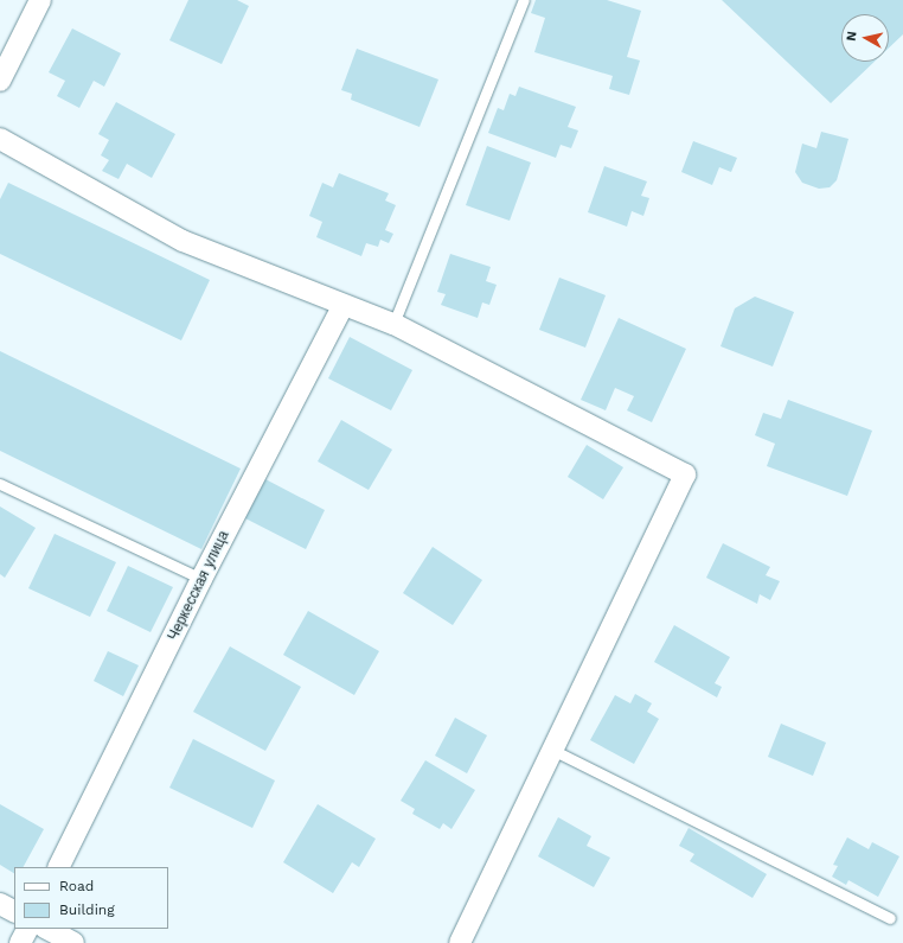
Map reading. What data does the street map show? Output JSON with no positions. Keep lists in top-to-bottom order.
{
  "streets": {
    "street": ["Черкесская улица"]
  },
  "legend": ["Road", "Building"],
  "north": "left"
}
